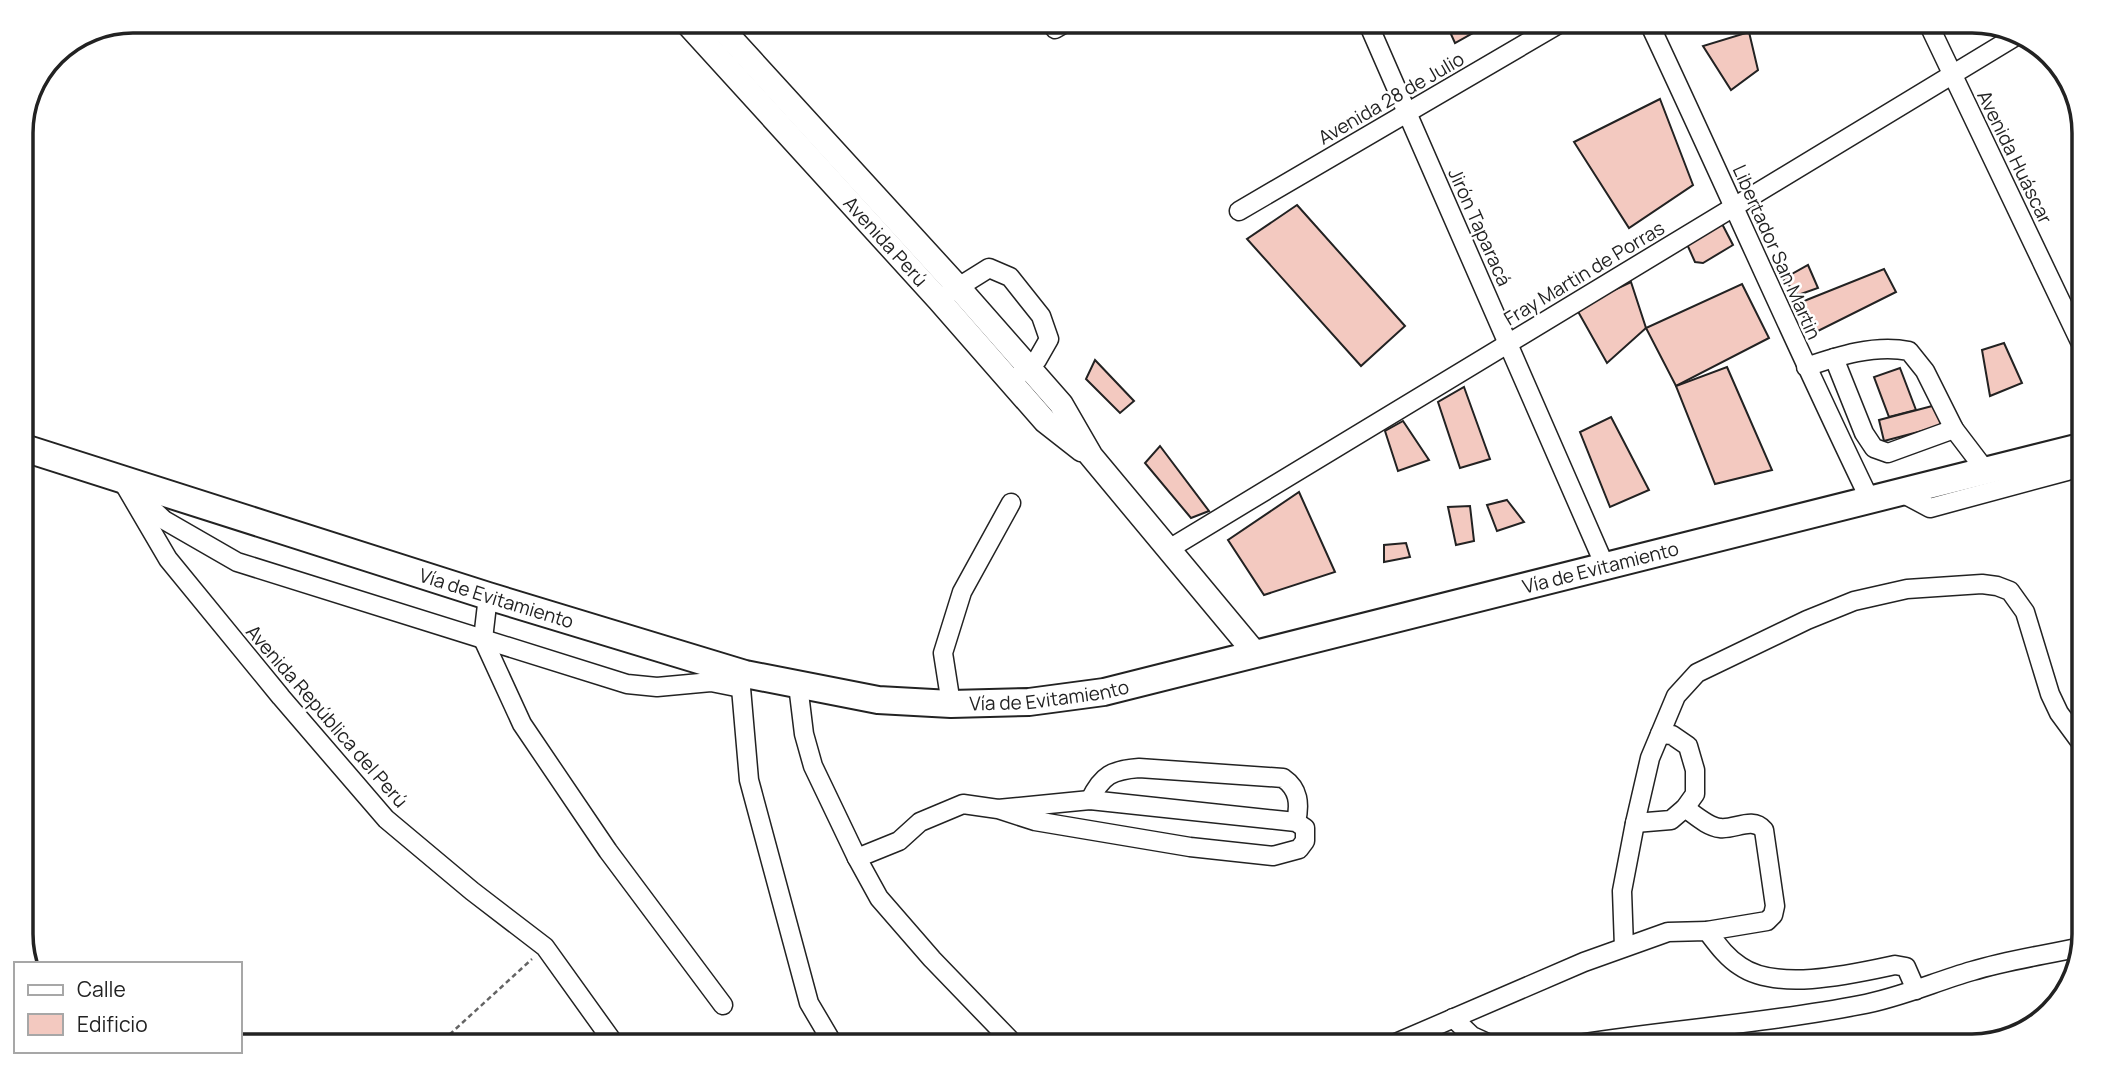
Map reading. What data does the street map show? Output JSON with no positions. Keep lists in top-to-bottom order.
{
  "streets": {
    "highway": ["Vía de Evitamiento"],
    "main road": ["Avenida Perú"],
    "street": [
      "Avenida 28 de Julio",
      "Avenida Huáscar",
      "Jirón Taparacá",
      "Libertador San Martin",
      "Fray Martin de Porras",
      "Avenida República del Perú"
    ]
  },
  "crossings": [
    ["Avenida 28 de Julio", "Jirón Taparacá"],
    ["Avenida Huáscar", "Fray Martin de Porras"],
    ["Jirón Taparacá", "Fray Martin de Porras"],
    ["Jirón Taparacá", "Vía de Evitamiento"],
    ["Avenida Perú", "Fray Martin de Porras"],
    ["Avenida Perú", "Vía de Evitamiento"],
    ["Libertador San Martin", "Fray Martin de Porras"],
    ["Libertador San Martin", "Vía de Evitamiento"],
    ["Vía de Evitamiento", "Avenida República del Perú"]
  ],
  "legend": ["Calle", "Edificio"]
}
